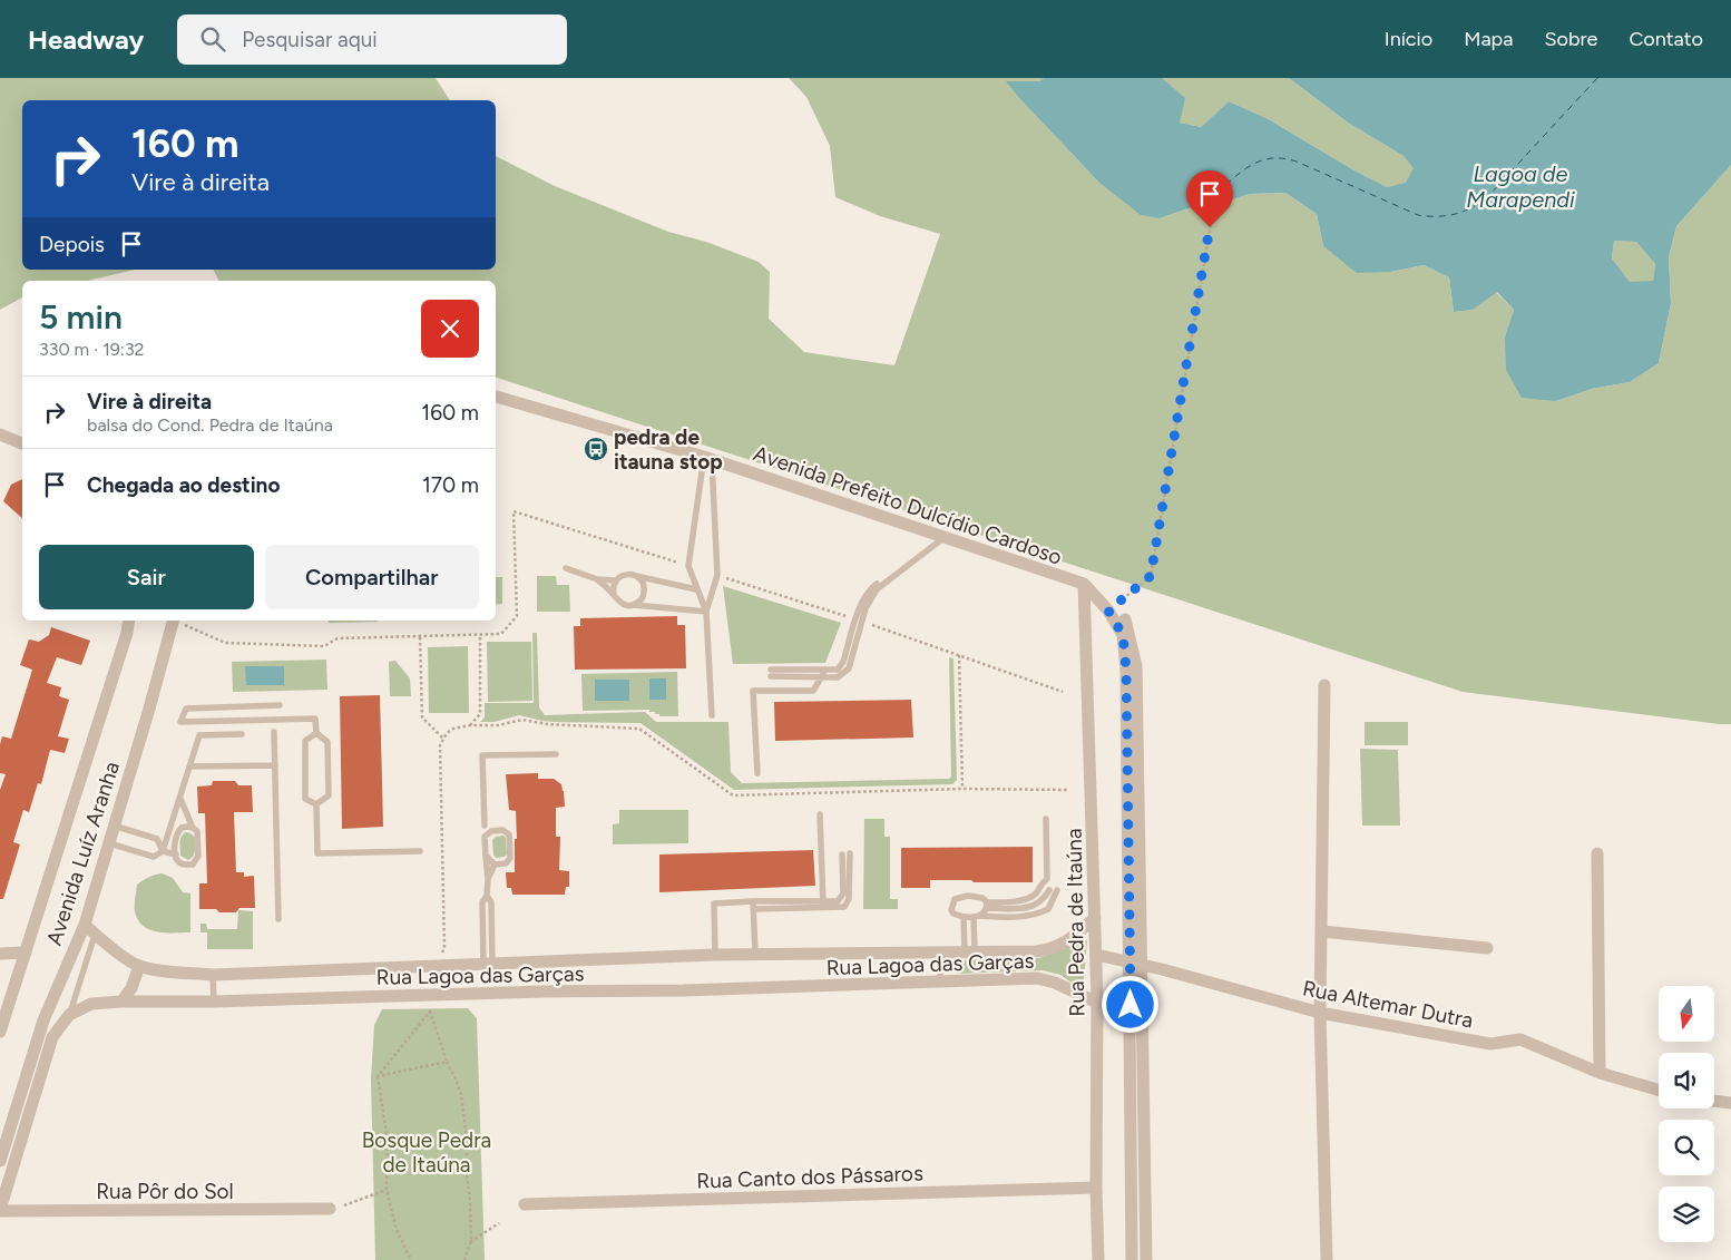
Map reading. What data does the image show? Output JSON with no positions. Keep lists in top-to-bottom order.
{
  "streets": {
    "street": [
      "Avenida Prefeito Dulcídio Cardoso",
      "Avenida Luíz Aranha",
      "Rua Pedra de Itaúna",
      "Rua Lagoa das Garças",
      "Rua Altemar Dutra",
      "Rua Canto dos Pássaros",
      "Rua Pôr do Sol"
    ]
  },
  "crossings": [
    ["Avenida Prefeito Dulcídio Cardoso", "Rua Pedra de Itaúna"],
    ["Avenida Luíz Aranha", "Rua Lagoa das Garças"],
    ["Rua Pedra de Itaúna", "Rua Lagoa das Garças"],
    ["Rua Pedra de Itaúna", "Rua Altemar Dutra"],
    ["Rua Pedra de Itaúna", "Rua Canto dos Pássaros"]
  ],
  "water": ["Lagoa de Marapendi"],
  "parks": ["Bosque Pedra de Itaúna"],
  "places": {
    "bus stop": ["pedra de itauna stop"]
  },
  "north": "bottom",
  "page": {
    "header": "Headway",
    "search": "Pesquisar aqui",
    "nav": [
      "Início",
      "Mapa",
      "Sobre",
      "Contato"
    ],
    "turn": ["160 m", "Vire à direita"],
    "then": "Depois",
    "heading": ["5 min", "330 m · 19:32"],
    "list": [
      {
        "name": "Vire à direita",
        "note": "balsa do Cond. Pedra de Itaúna",
        "value": "160 m"
      },
      {
        "name": "Chegada ao destino",
        "value": "170 m"
      }
    ],
    "buttons": ["Sair", "Compartilhar"]
  }
}
